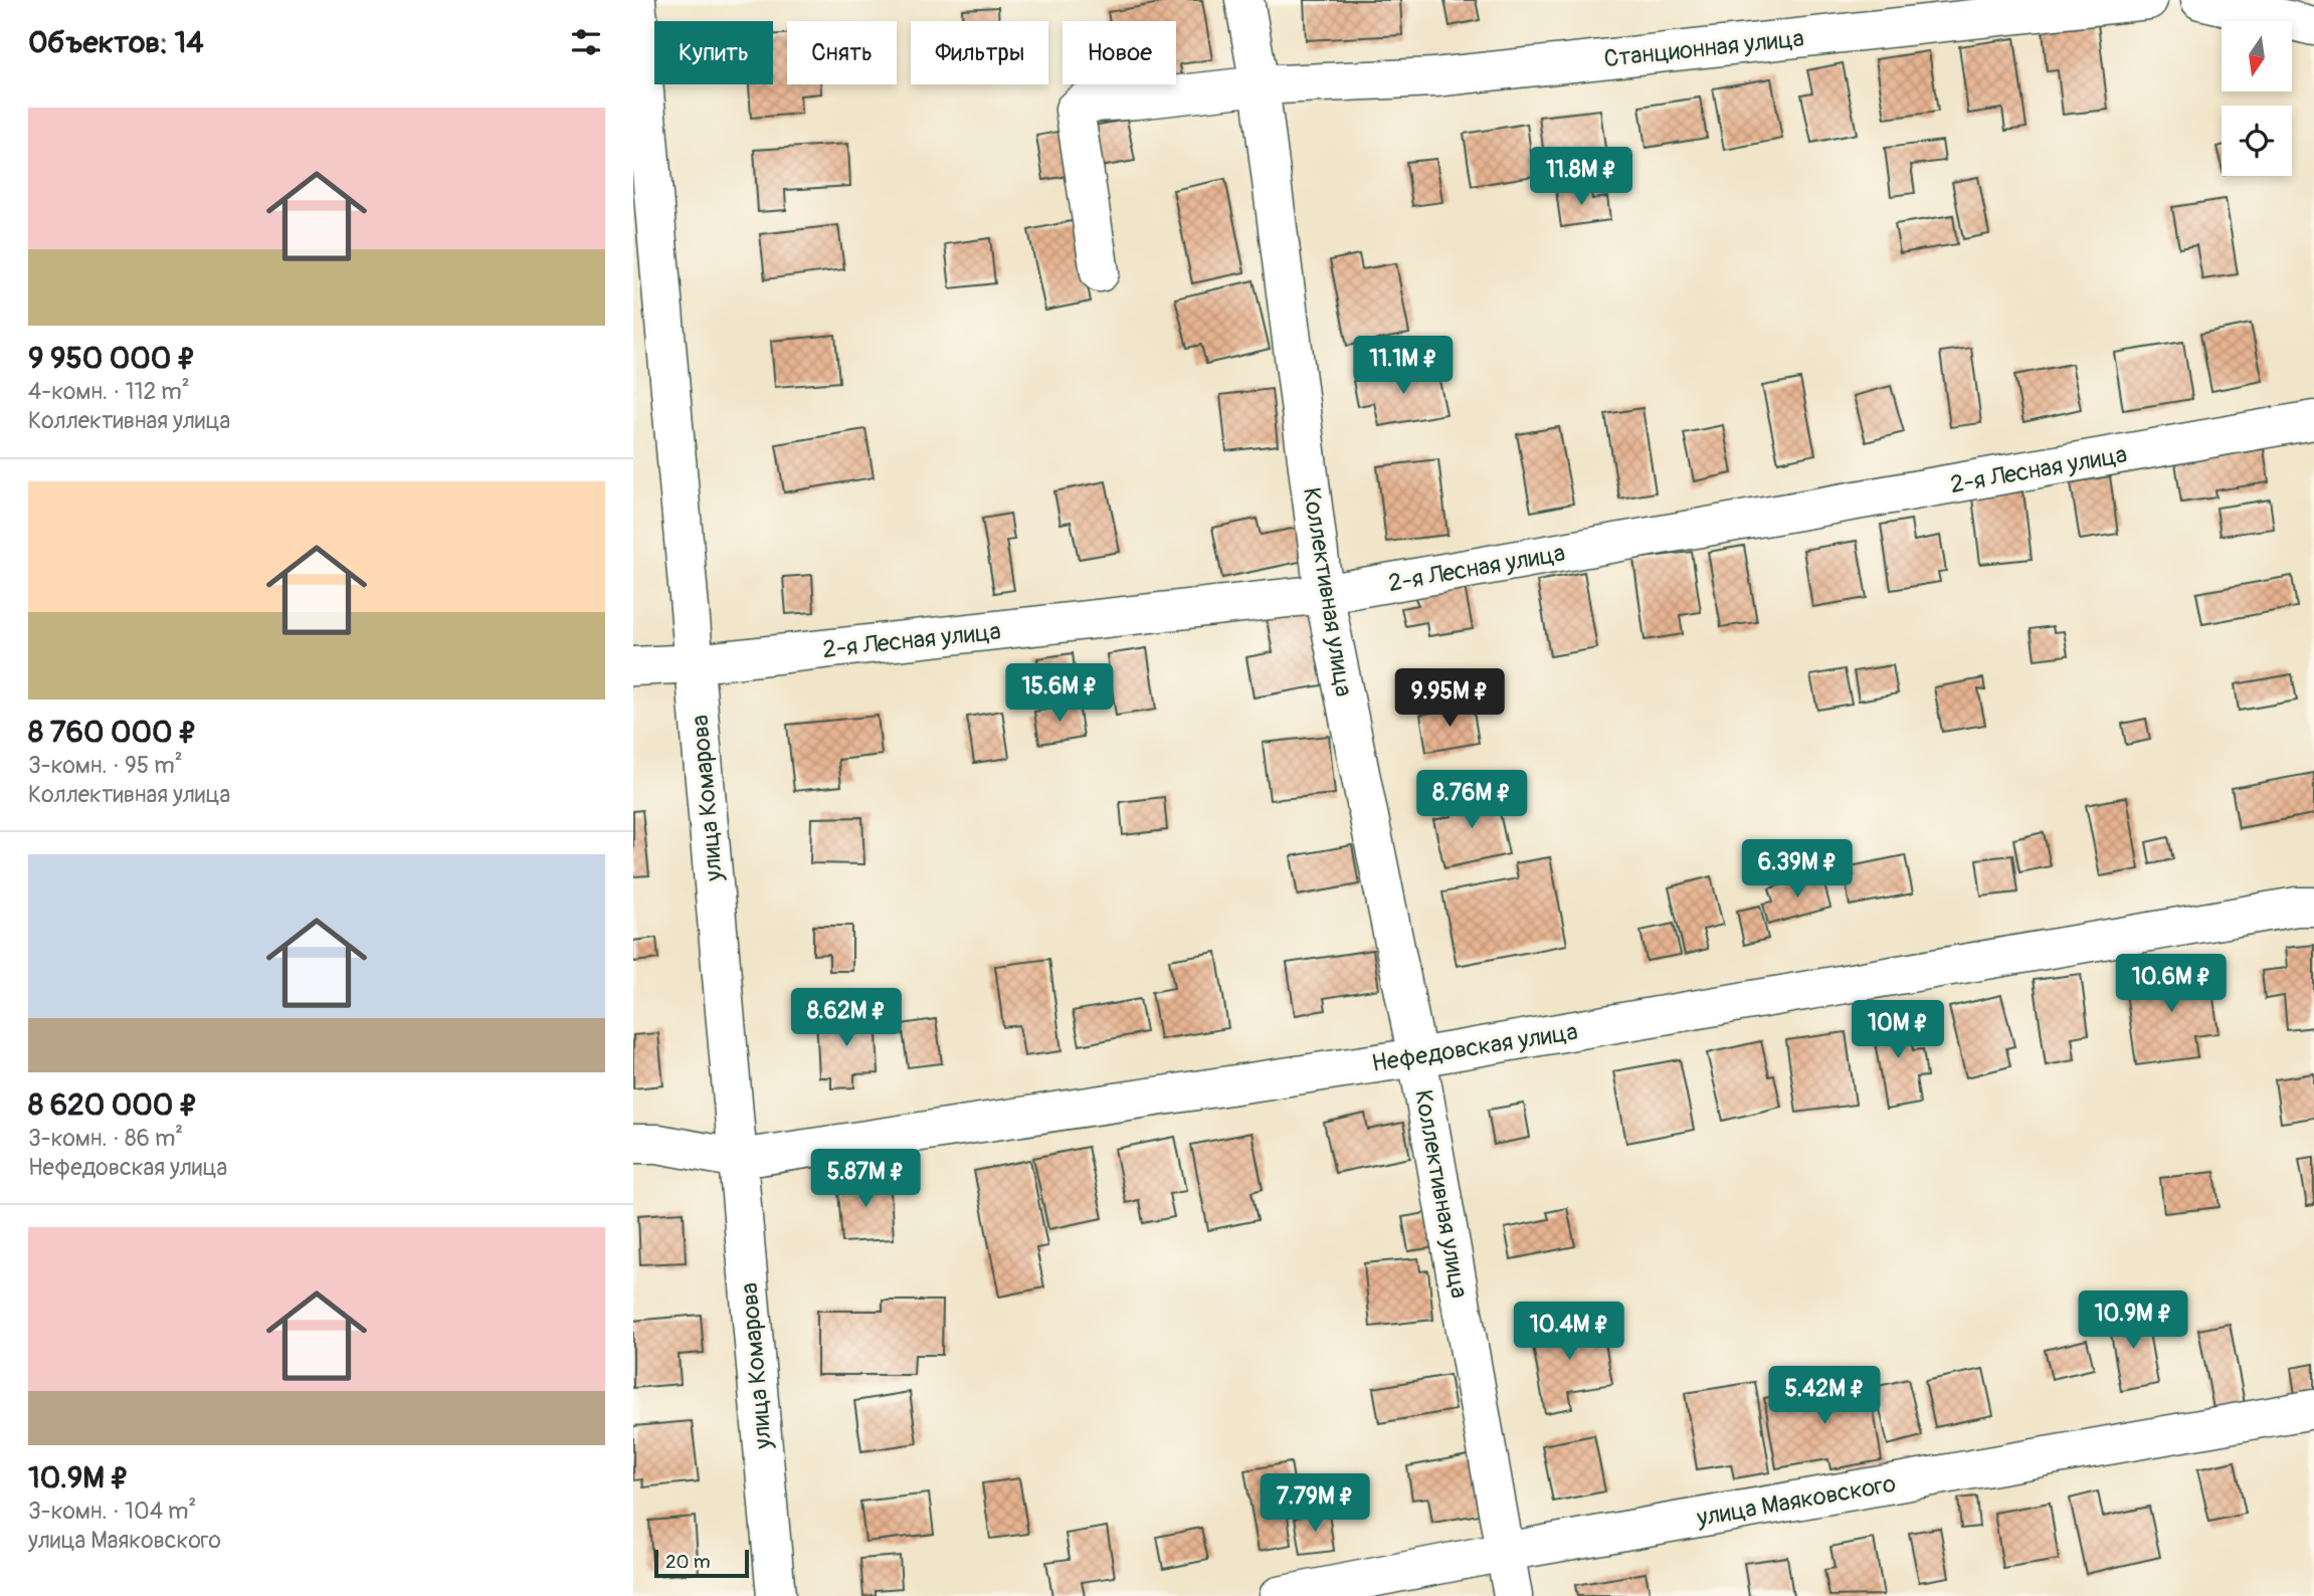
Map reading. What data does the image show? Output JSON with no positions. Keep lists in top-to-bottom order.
{
  "streets": {
    "street": [
      "Станционная улица",
      "2-я Лесная улица",
      "Коллективная улица",
      "улица Комарова",
      "Нефедовская улица",
      "улица Маяковского"
    ]
  },
  "crossings": [
    ["Станционная улица", "Коллективная улица"],
    ["2-я Лесная улица", "Коллективная улица"],
    ["2-я Лесная улица", "улица Комарова"],
    ["Коллективная улица", "Нефедовская улица"],
    ["Коллективная улица", "улица Маяковского"],
    ["улица Комарова", "Нефедовская улица"]
  ],
  "scale_bar": "20 m",
  "north": "bottom",
  "page": {
    "heading": "Объектов: 14",
    "chip": [
      "Купить",
      "Снять",
      "Фильтры",
      "Новое"
    ],
    "list": [
      {
        "name": "9 950 000 ₽",
        "note": "4-комн. · 112 m² · Коллективная улица"
      },
      {
        "name": "8 760 000 ₽",
        "note": "3-комн. · 95 m² · Коллективная улица"
      },
      {
        "name": "8 620 000 ₽",
        "note": "3-комн. · 86 m² · Нефедовская улица"
      },
      {
        "name": "10.9M ₽",
        "note": "3-комн. · 104 m² · улица Маяковского"
      }
    ],
    "price": [
      "11.8M ₽",
      "11.1M ₽",
      "15.6M ₽",
      "9.95M ₽",
      "8.76M ₽",
      "6.39M ₽",
      "10.6M ₽",
      "8.62M ₽",
      "10M ₽",
      "5.87M ₽",
      "10.9M ₽",
      "10.4M ₽",
      "5.42M ₽",
      "7.79M ₽"
    ],
    "scale": "20 m"
  }
}
